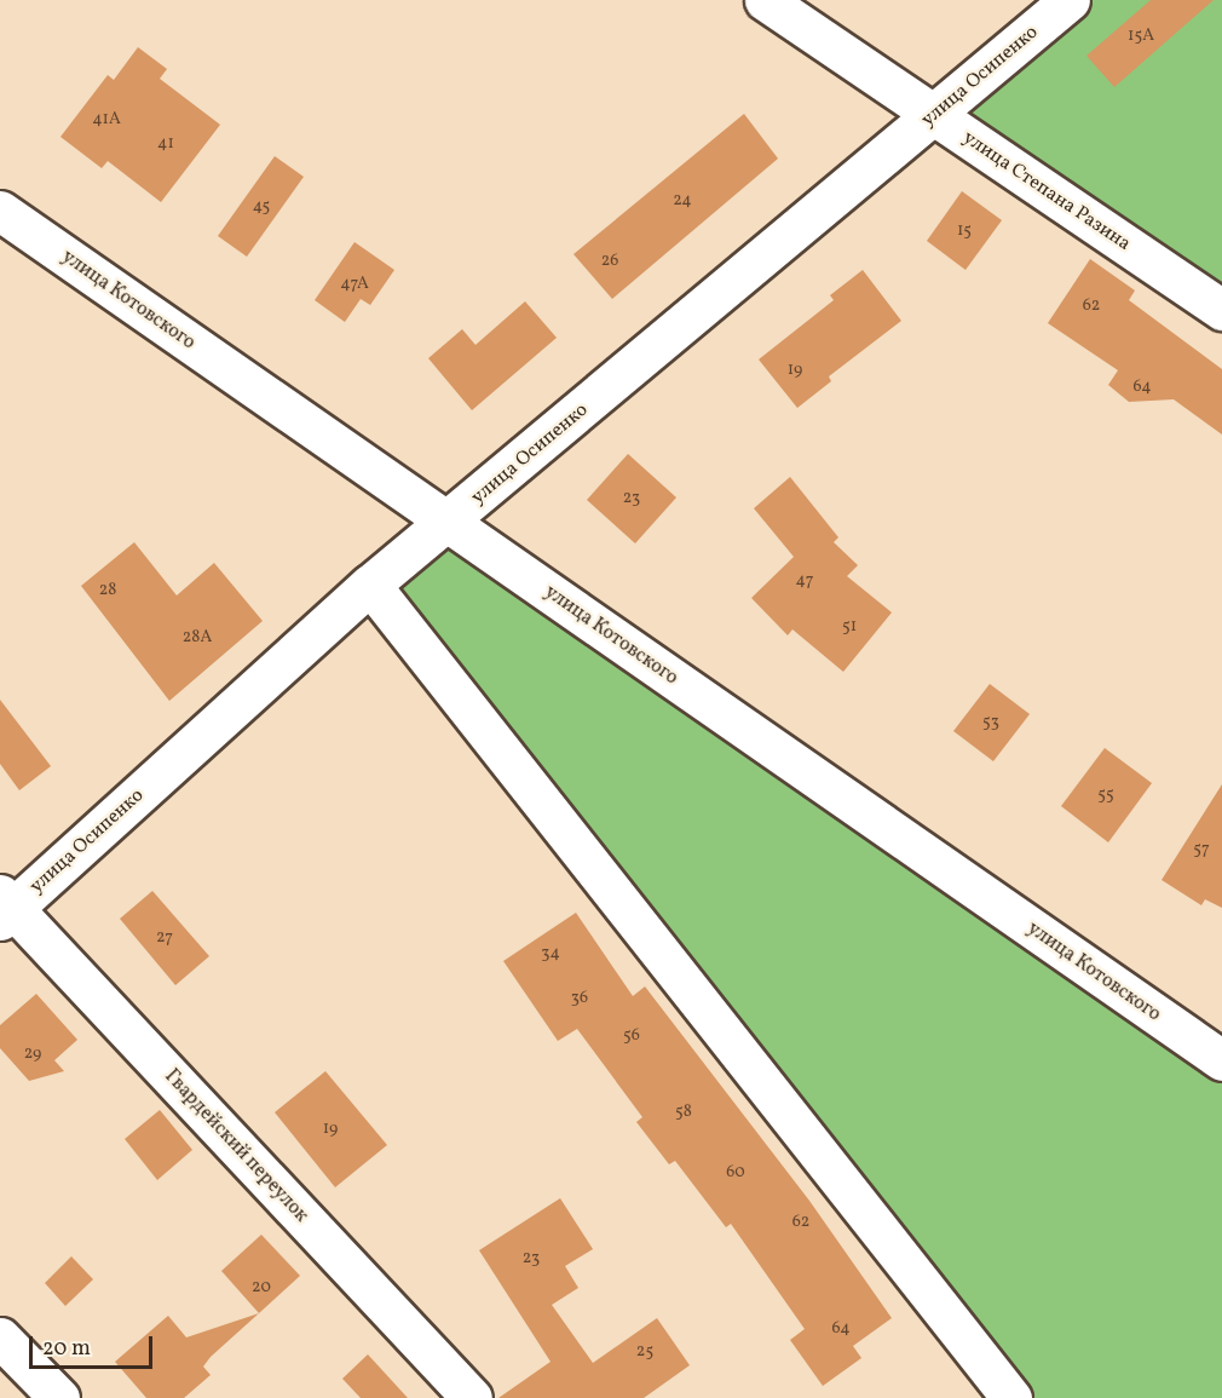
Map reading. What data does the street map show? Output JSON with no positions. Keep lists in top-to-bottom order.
{
  "streets": {
    "street": [
      "улица Осипенко",
      "улица Степана Разина",
      "улица Котовского",
      "Гвардейский переулок"
    ]
  },
  "crossings": [
    ["улица Осипенко", "улица Степана Разина"],
    ["улица Осипенко", "улица Котовского"],
    ["улица Осипенко", "Гвардейский переулок"]
  ],
  "house_numbers": [
    "15А",
    "41А",
    "41",
    "24",
    "45",
    "15",
    "26",
    "47А",
    "62",
    "19",
    "64",
    "23",
    "47",
    "28",
    "51",
    "28А",
    "53",
    "55",
    "57",
    "27",
    "34",
    "36",
    "56",
    "29",
    "58",
    "19",
    "60",
    "62",
    "23",
    "20",
    "64",
    "25"
  ],
  "scale_bar": "20 m"
}
